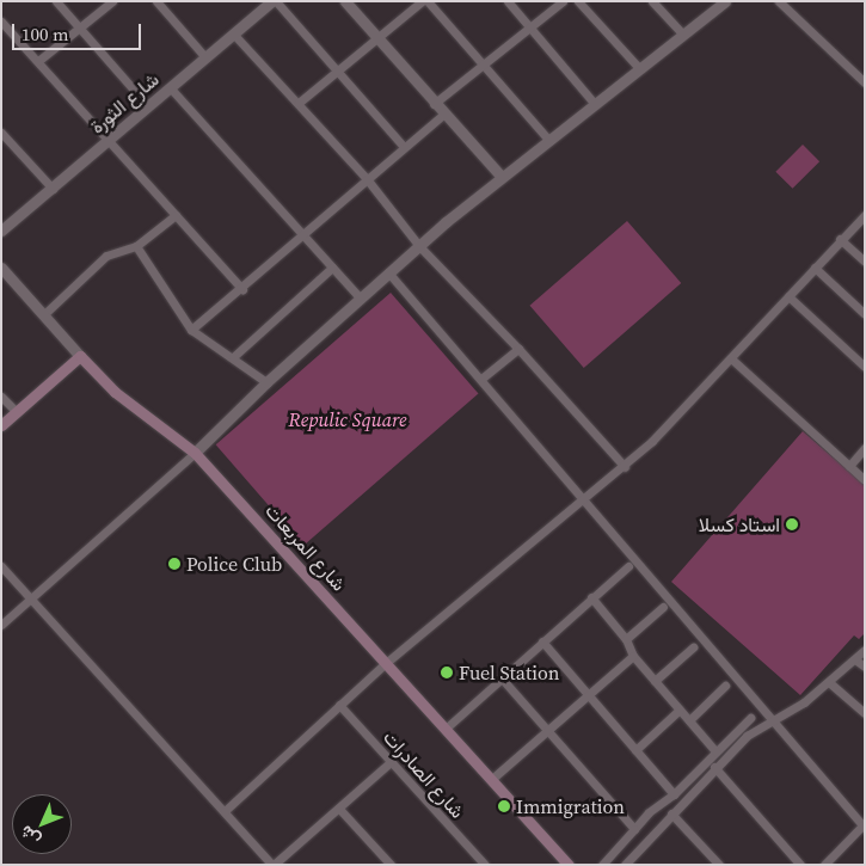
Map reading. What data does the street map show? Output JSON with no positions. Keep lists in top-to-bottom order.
{
  "streets": {
    "main road": ["شارع المربعات"],
    "street": ["شارع الثورة", "شارع الصادرات"]
  },
  "parks": ["Repulic Square"],
  "places": [
    "استاد كسلا",
    "Police Club",
    "Fuel Station",
    "Immigration"
  ],
  "scale_bar": "100 m",
  "north": "bottom left"
}
